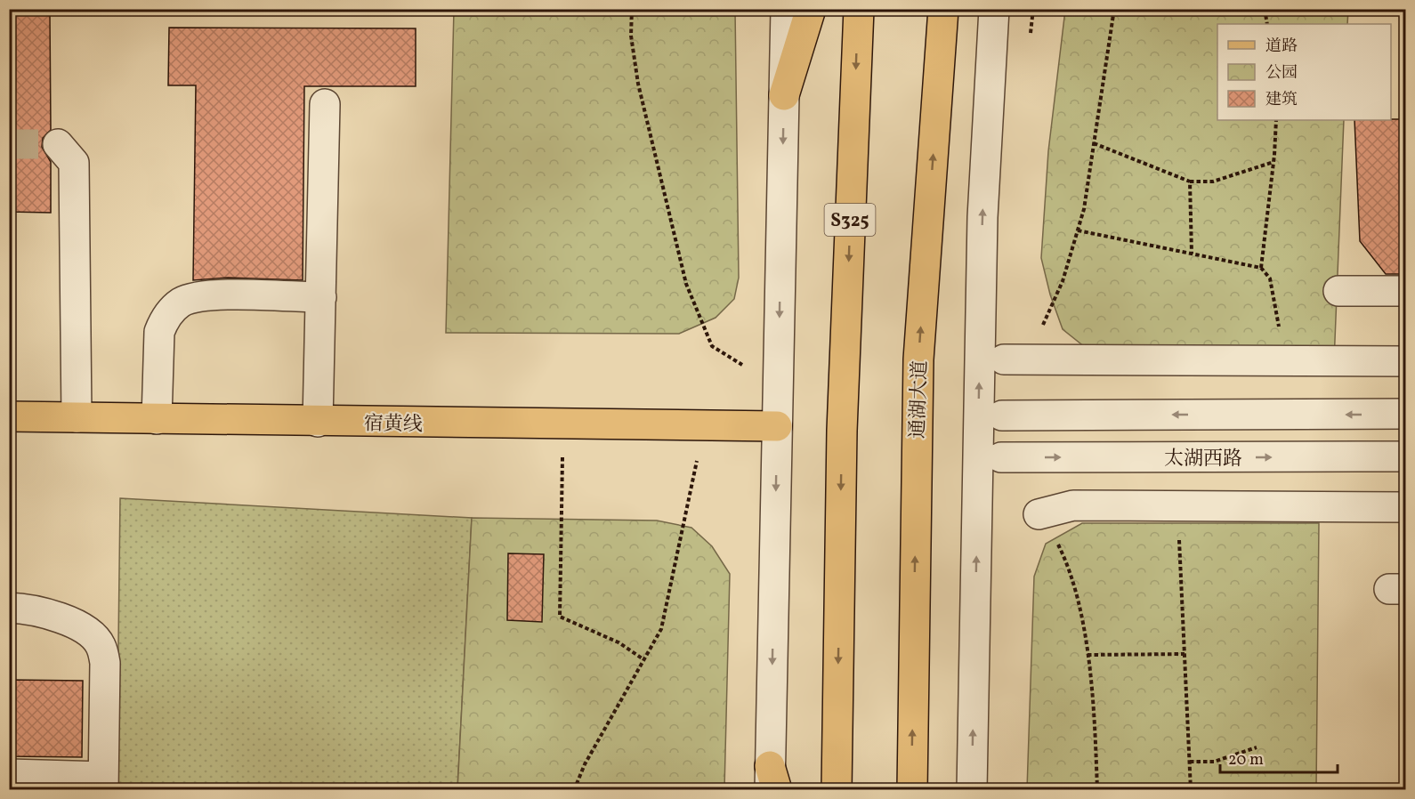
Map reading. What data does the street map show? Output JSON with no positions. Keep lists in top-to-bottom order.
{
  "streets": {
    "main road": ["S325", "通湖大道", "宿黄线"],
    "street": ["太湖西路"]
  },
  "legend": ["道路", "公园", "建筑"],
  "scale_bar": "20 m"
}
